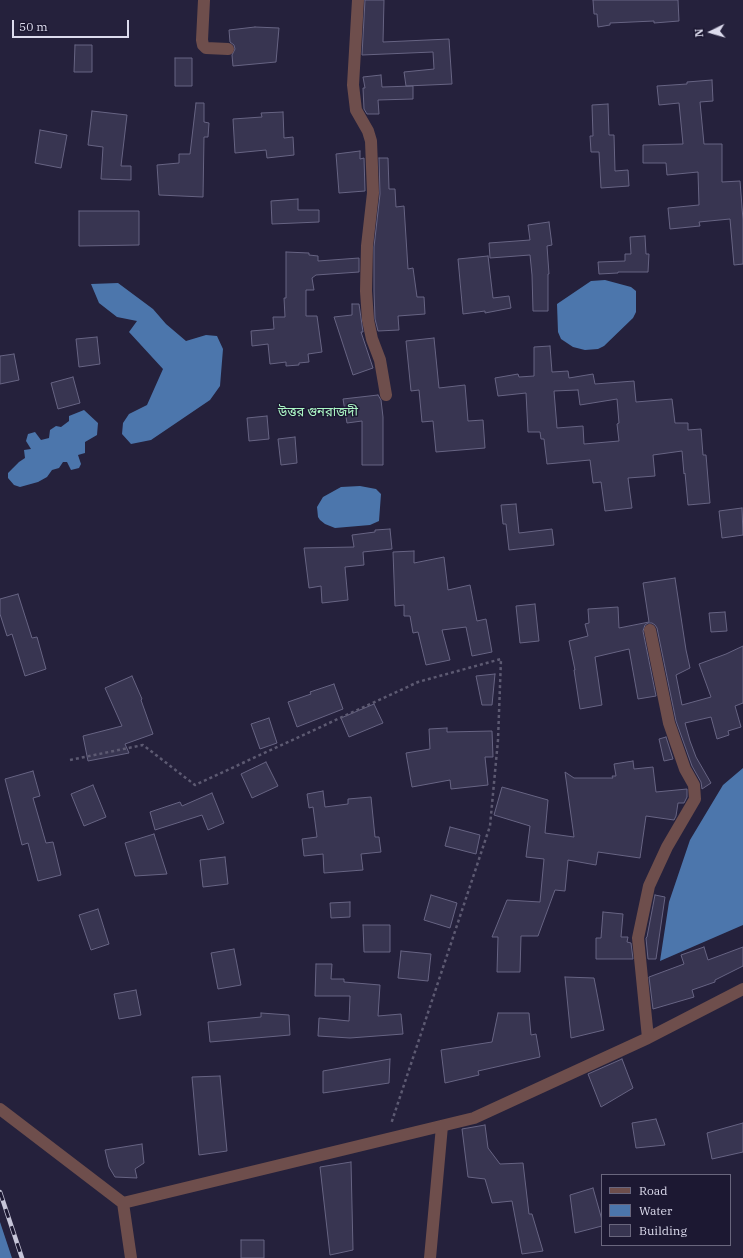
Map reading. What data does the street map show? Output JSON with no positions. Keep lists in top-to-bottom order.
{
  "districts": ["উত্তর গুনরাজদী"],
  "legend": ["Road", "Water", "Building"],
  "scale_bar": "50 m",
  "north": "left"
}
